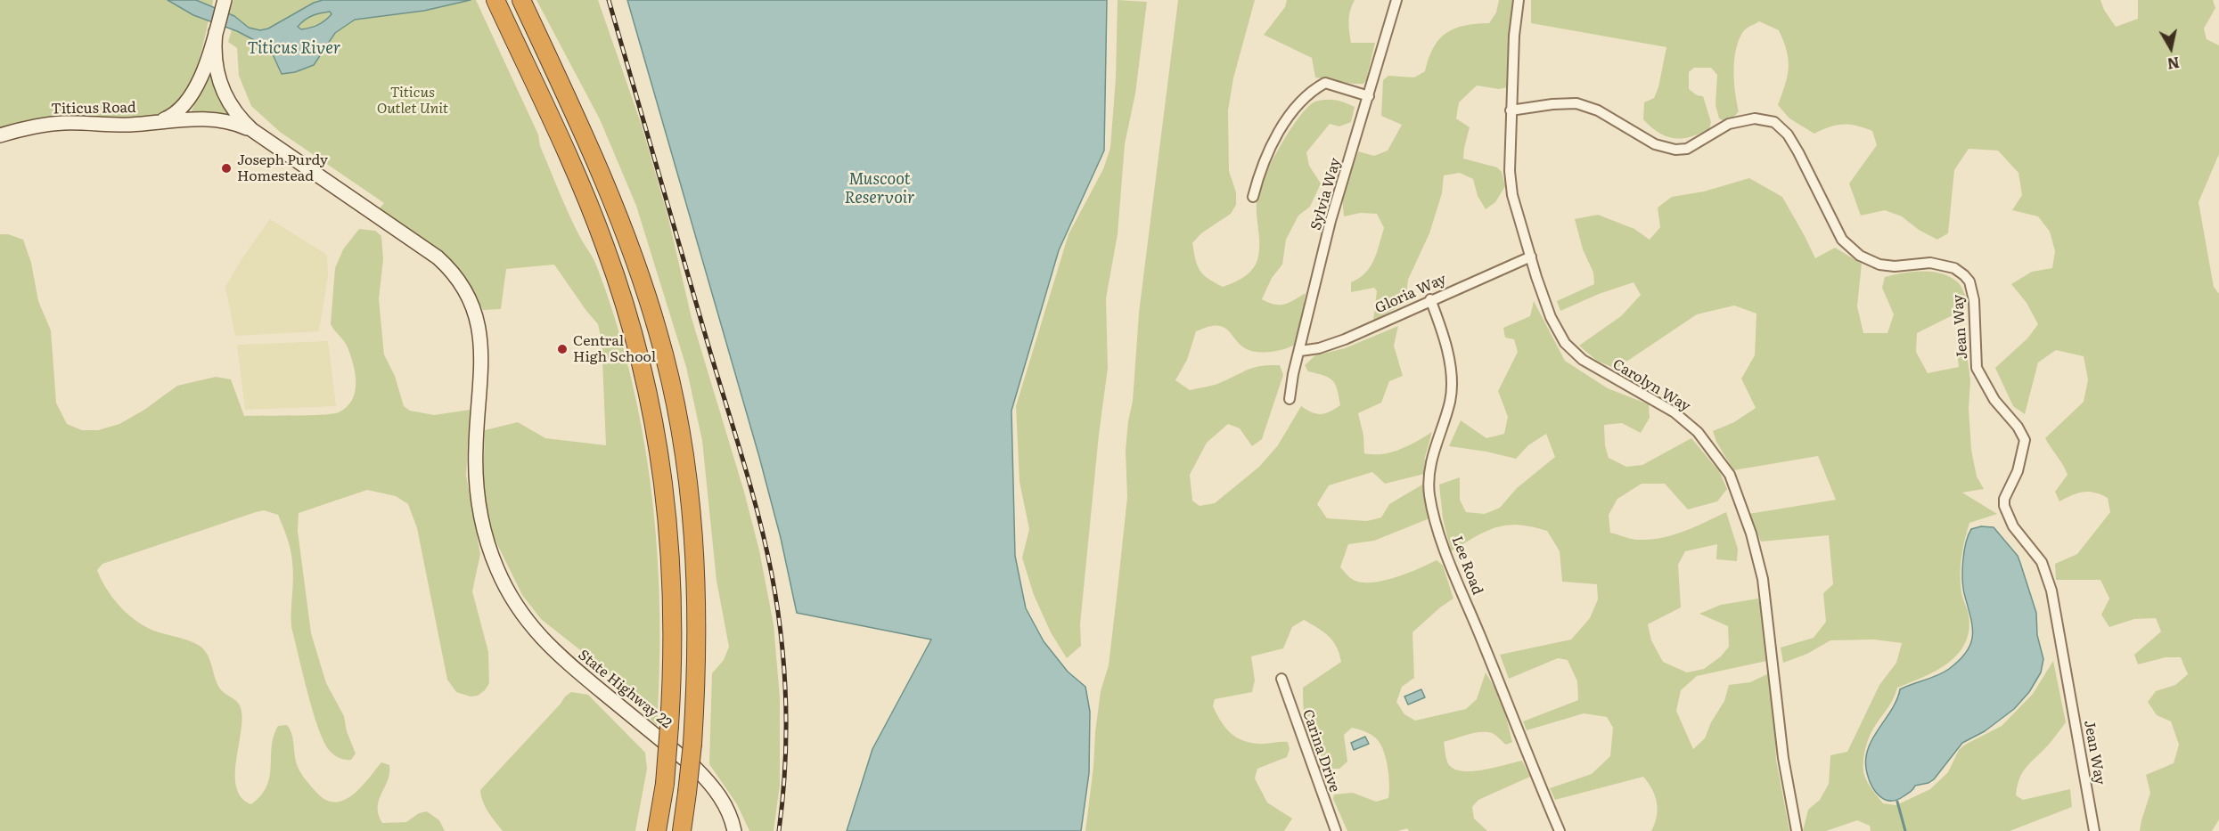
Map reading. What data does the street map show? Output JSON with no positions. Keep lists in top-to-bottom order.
{
  "streets": {
    "main road": ["Titicus Road", "State Highway 22"],
    "street": [
      "Sylvia Way",
      "Gloria Way",
      "Jean Way",
      "Carolyn Way",
      "Lee Road",
      "Carina Drive"
    ]
  },
  "crossings": [
    ["Titicus Road", "State Highway 22"],
    ["Sylvia Way", "Gloria Way"],
    ["Gloria Way", "Carolyn Way"],
    ["Gloria Way", "Lee Road"],
    ["Jean Way", "Carolyn Way"]
  ],
  "water": ["Titicus River", "Muscoot Reservoir"],
  "parks": ["Titicus Outlet Unit"],
  "places": ["Joseph Purdy Homestead", "Central High School"],
  "north": "bottom"
}
